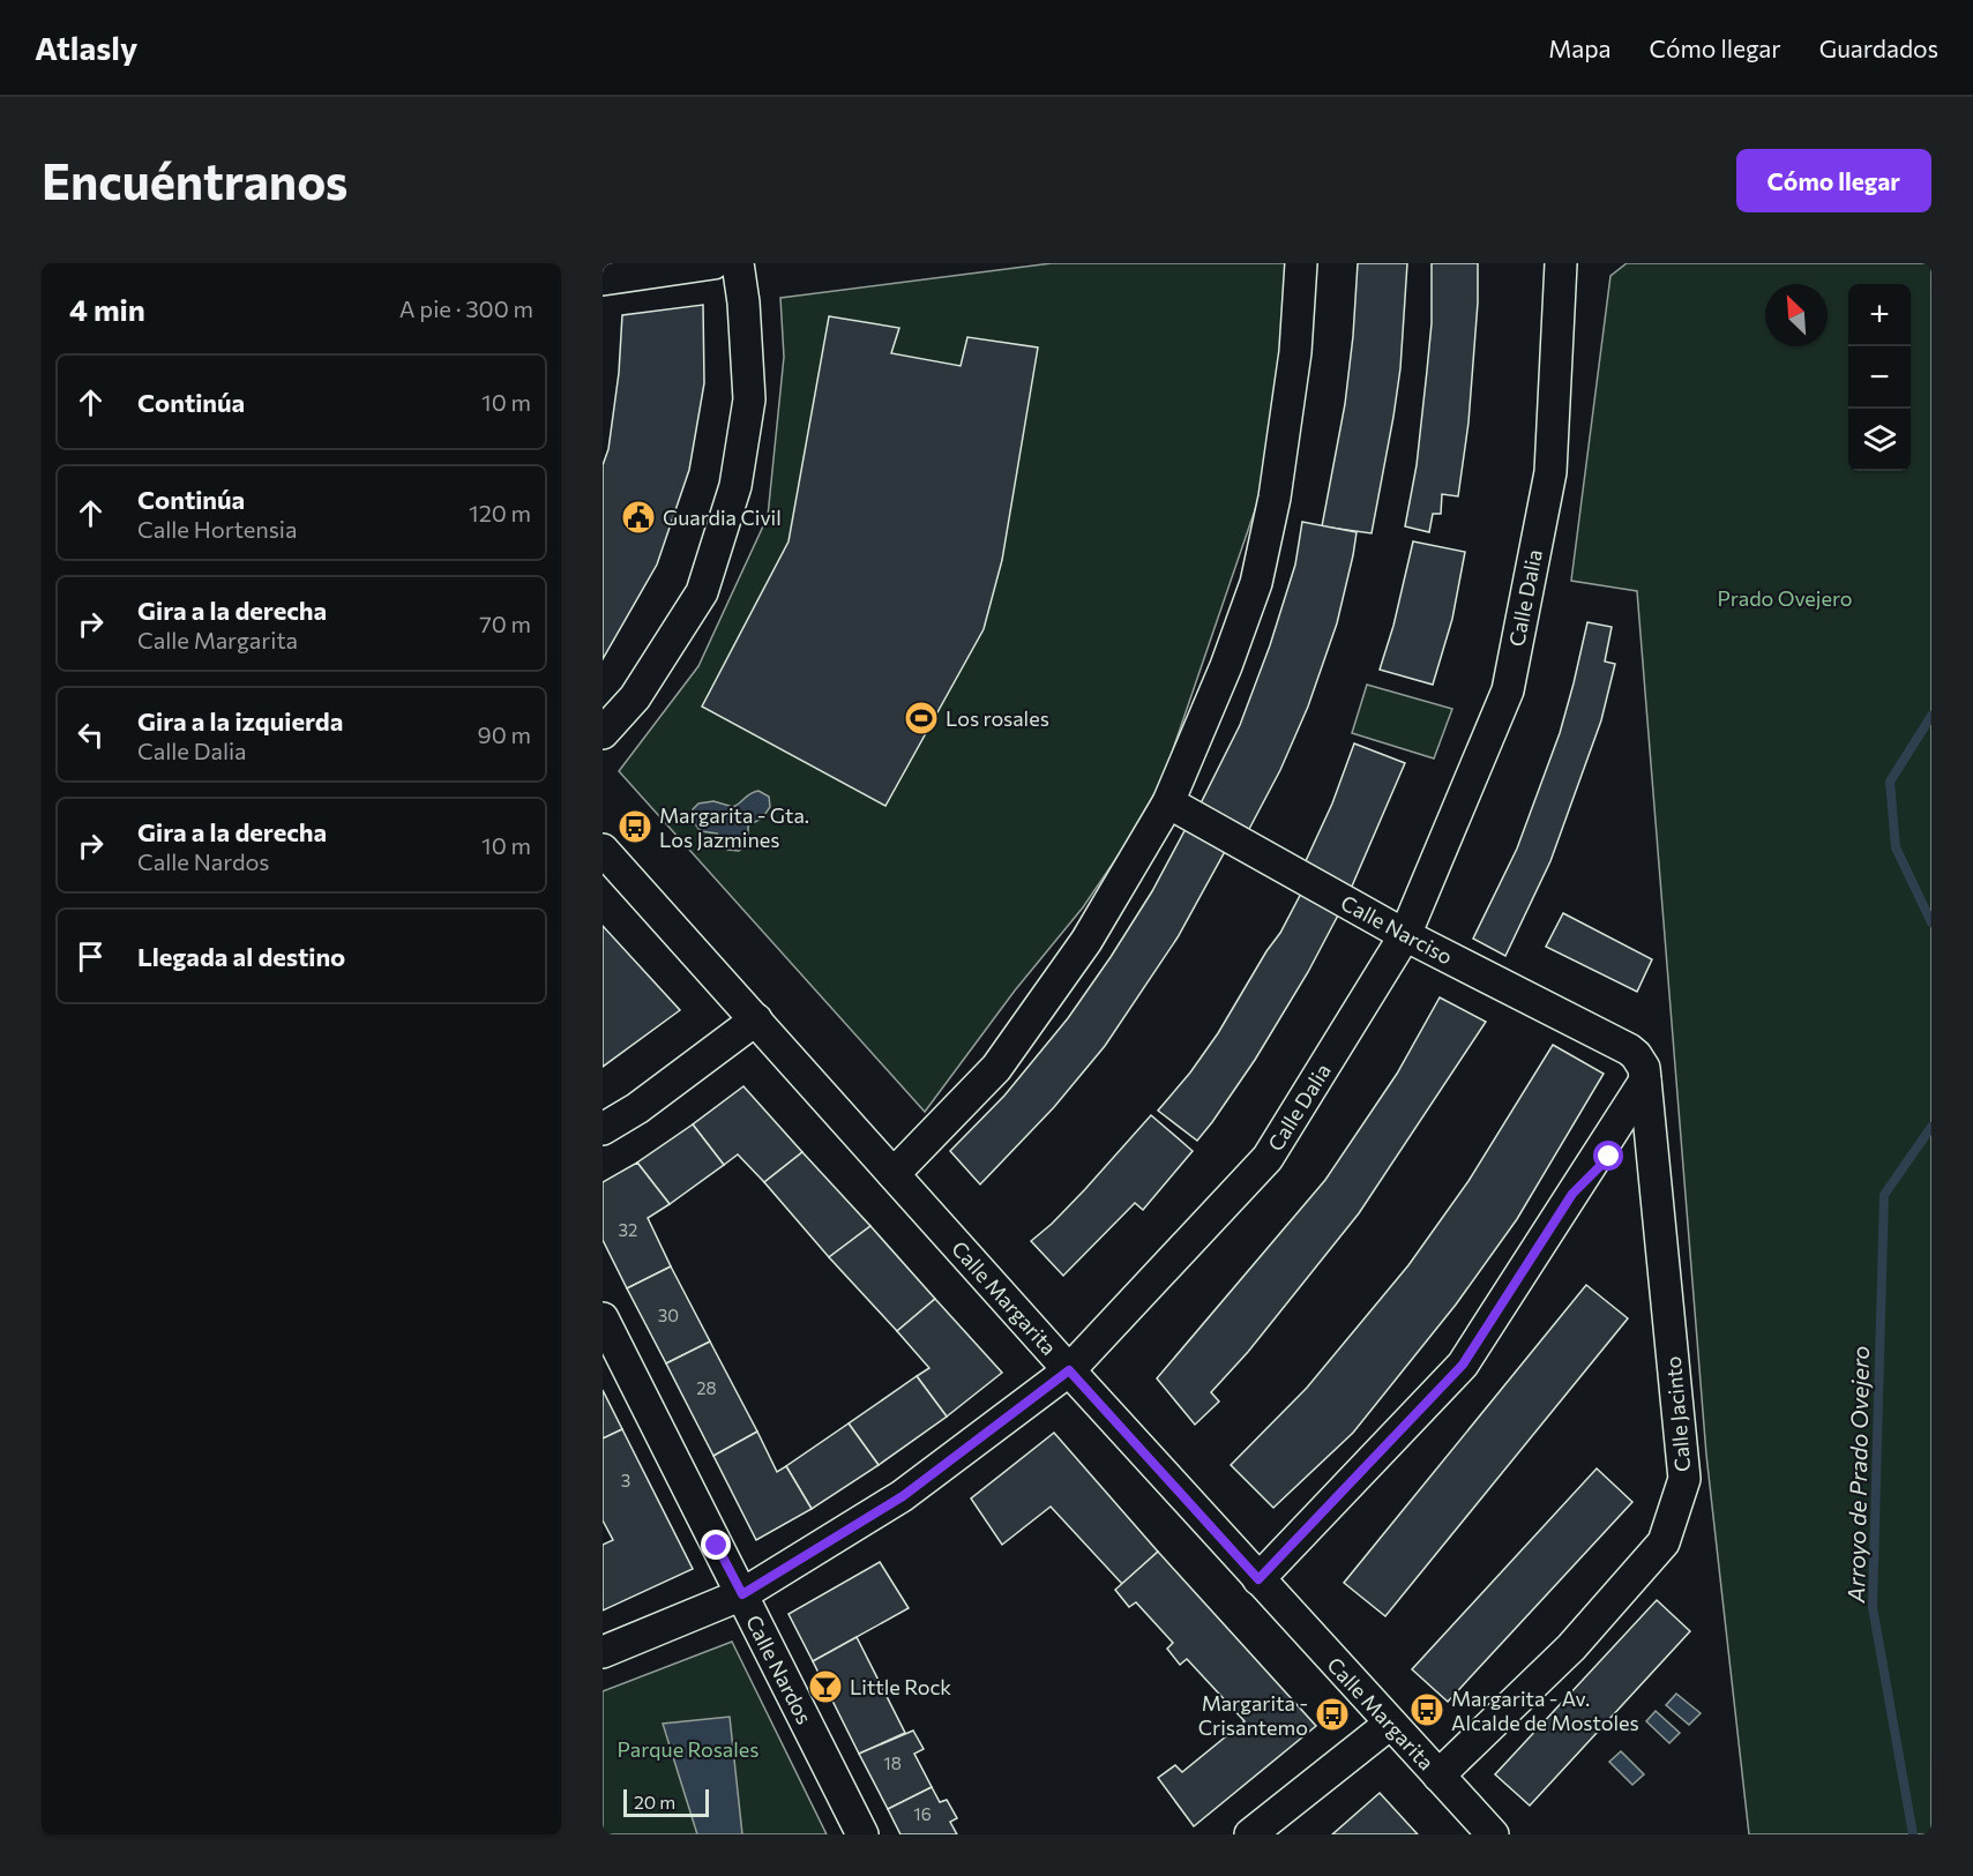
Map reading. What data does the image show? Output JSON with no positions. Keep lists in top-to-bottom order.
{
  "streets": {
    "street": [
      "Calle Dalia",
      "Calle Narciso",
      "Calle Margarita",
      "Calle Jacinto",
      "Calle Nardos"
    ]
  },
  "crossings": [
    ["Calle Dalia", "Calle Narciso"],
    ["Calle Dalia", "Calle Margarita"],
    ["Calle Dalia", "Calle Nardos"],
    ["Calle Narciso", "Calle Jacinto"],
    ["Calle Margarita", "Calle Jacinto"]
  ],
  "water": ["Arroyo de Prado Ovejero"],
  "parks": ["Prado Ovejero", "Parque Rosales"],
  "places": {
    "public building": ["Guardia Civil"],
    "sports": ["Los rosales"],
    "bus stop": ["Margarita - Gta. Los Jazmines", "Margarita - Av. Alcalde de Mostoles", "Margarita - Crisantemo"],
    "bar": ["Little Rock"]
  },
  "house_numbers": [
    "32",
    "30",
    "28",
    "3",
    "18",
    "16"
  ],
  "scale_bar": "20 m",
  "north": "top left",
  "page": {
    "header": "Atlasly",
    "nav": ["Mapa", "Cómo llegar", "Guardados"],
    "buttons": "Cómo llegar",
    "title": "Encuéntranos",
    "heading": ["4 min", "A pie · 300 m"],
    "map_buttons": ["+", "−"],
    "list": [
      ["Continúa", "10 m"],
      ["Continúa", "Calle Hortensia", "120 m"],
      ["Gira a la derecha", "Calle Margarita", "70 m"],
      ["Gira a la izquierda", "Calle Dalia", "90 m"],
      ["Gira a la derecha", "Calle Nardos", "10 m"],
      "Llegada al destino"
    ],
    "scale": "20 m"
  }
}
